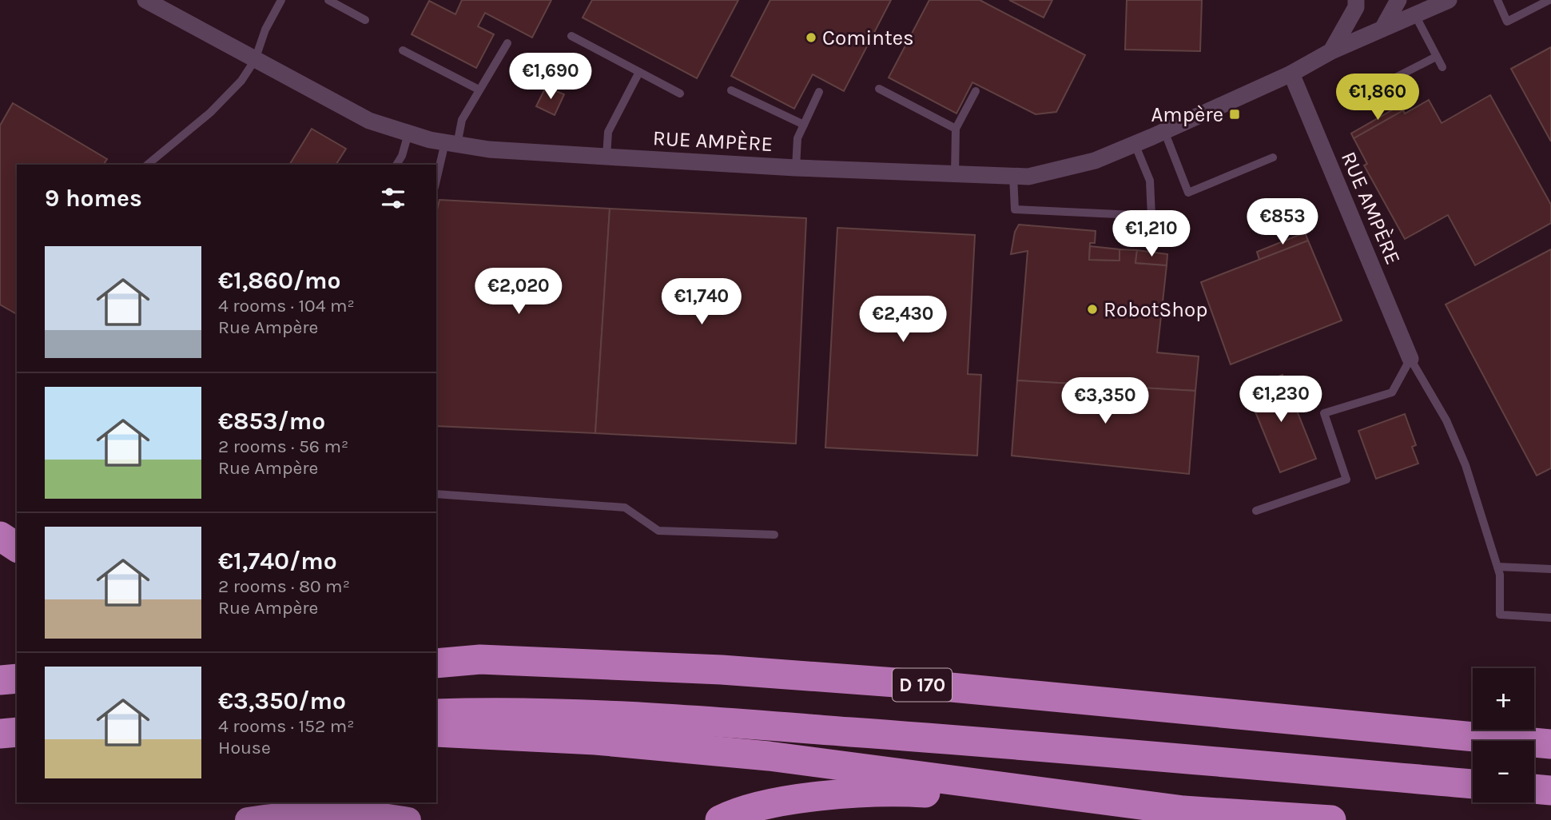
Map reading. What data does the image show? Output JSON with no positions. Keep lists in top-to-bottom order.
{
  "streets": {
    "highway": ["D 170"],
    "street": ["RUE AMPÈRE"]
  },
  "places": {
    "other": ["Comintes", "RobotShop"],
    "transit": ["Ampère"]
  },
  "page": {
    "price": [
      "€1,690",
      "€1,860",
      "€853",
      "€1,210",
      "€2,020",
      "€1,740",
      "€2,430",
      "€1,230",
      "€3,350"
    ],
    "heading": "9 homes",
    "list": [
      {
        "name": "€1,860/mo",
        "note": "4 rooms · 104 m² · Rue Ampère"
      },
      {
        "name": "€853/mo",
        "note": "2 rooms · 56 m² · Rue Ampère"
      },
      {
        "name": "€1,740/mo",
        "note": "2 rooms · 80 m² · Rue Ampère"
      },
      {
        "name": "€3,350/mo",
        "note": "4 rooms · 152 m² · House"
      }
    ],
    "map_buttons": ["+", "−"]
  }
}
